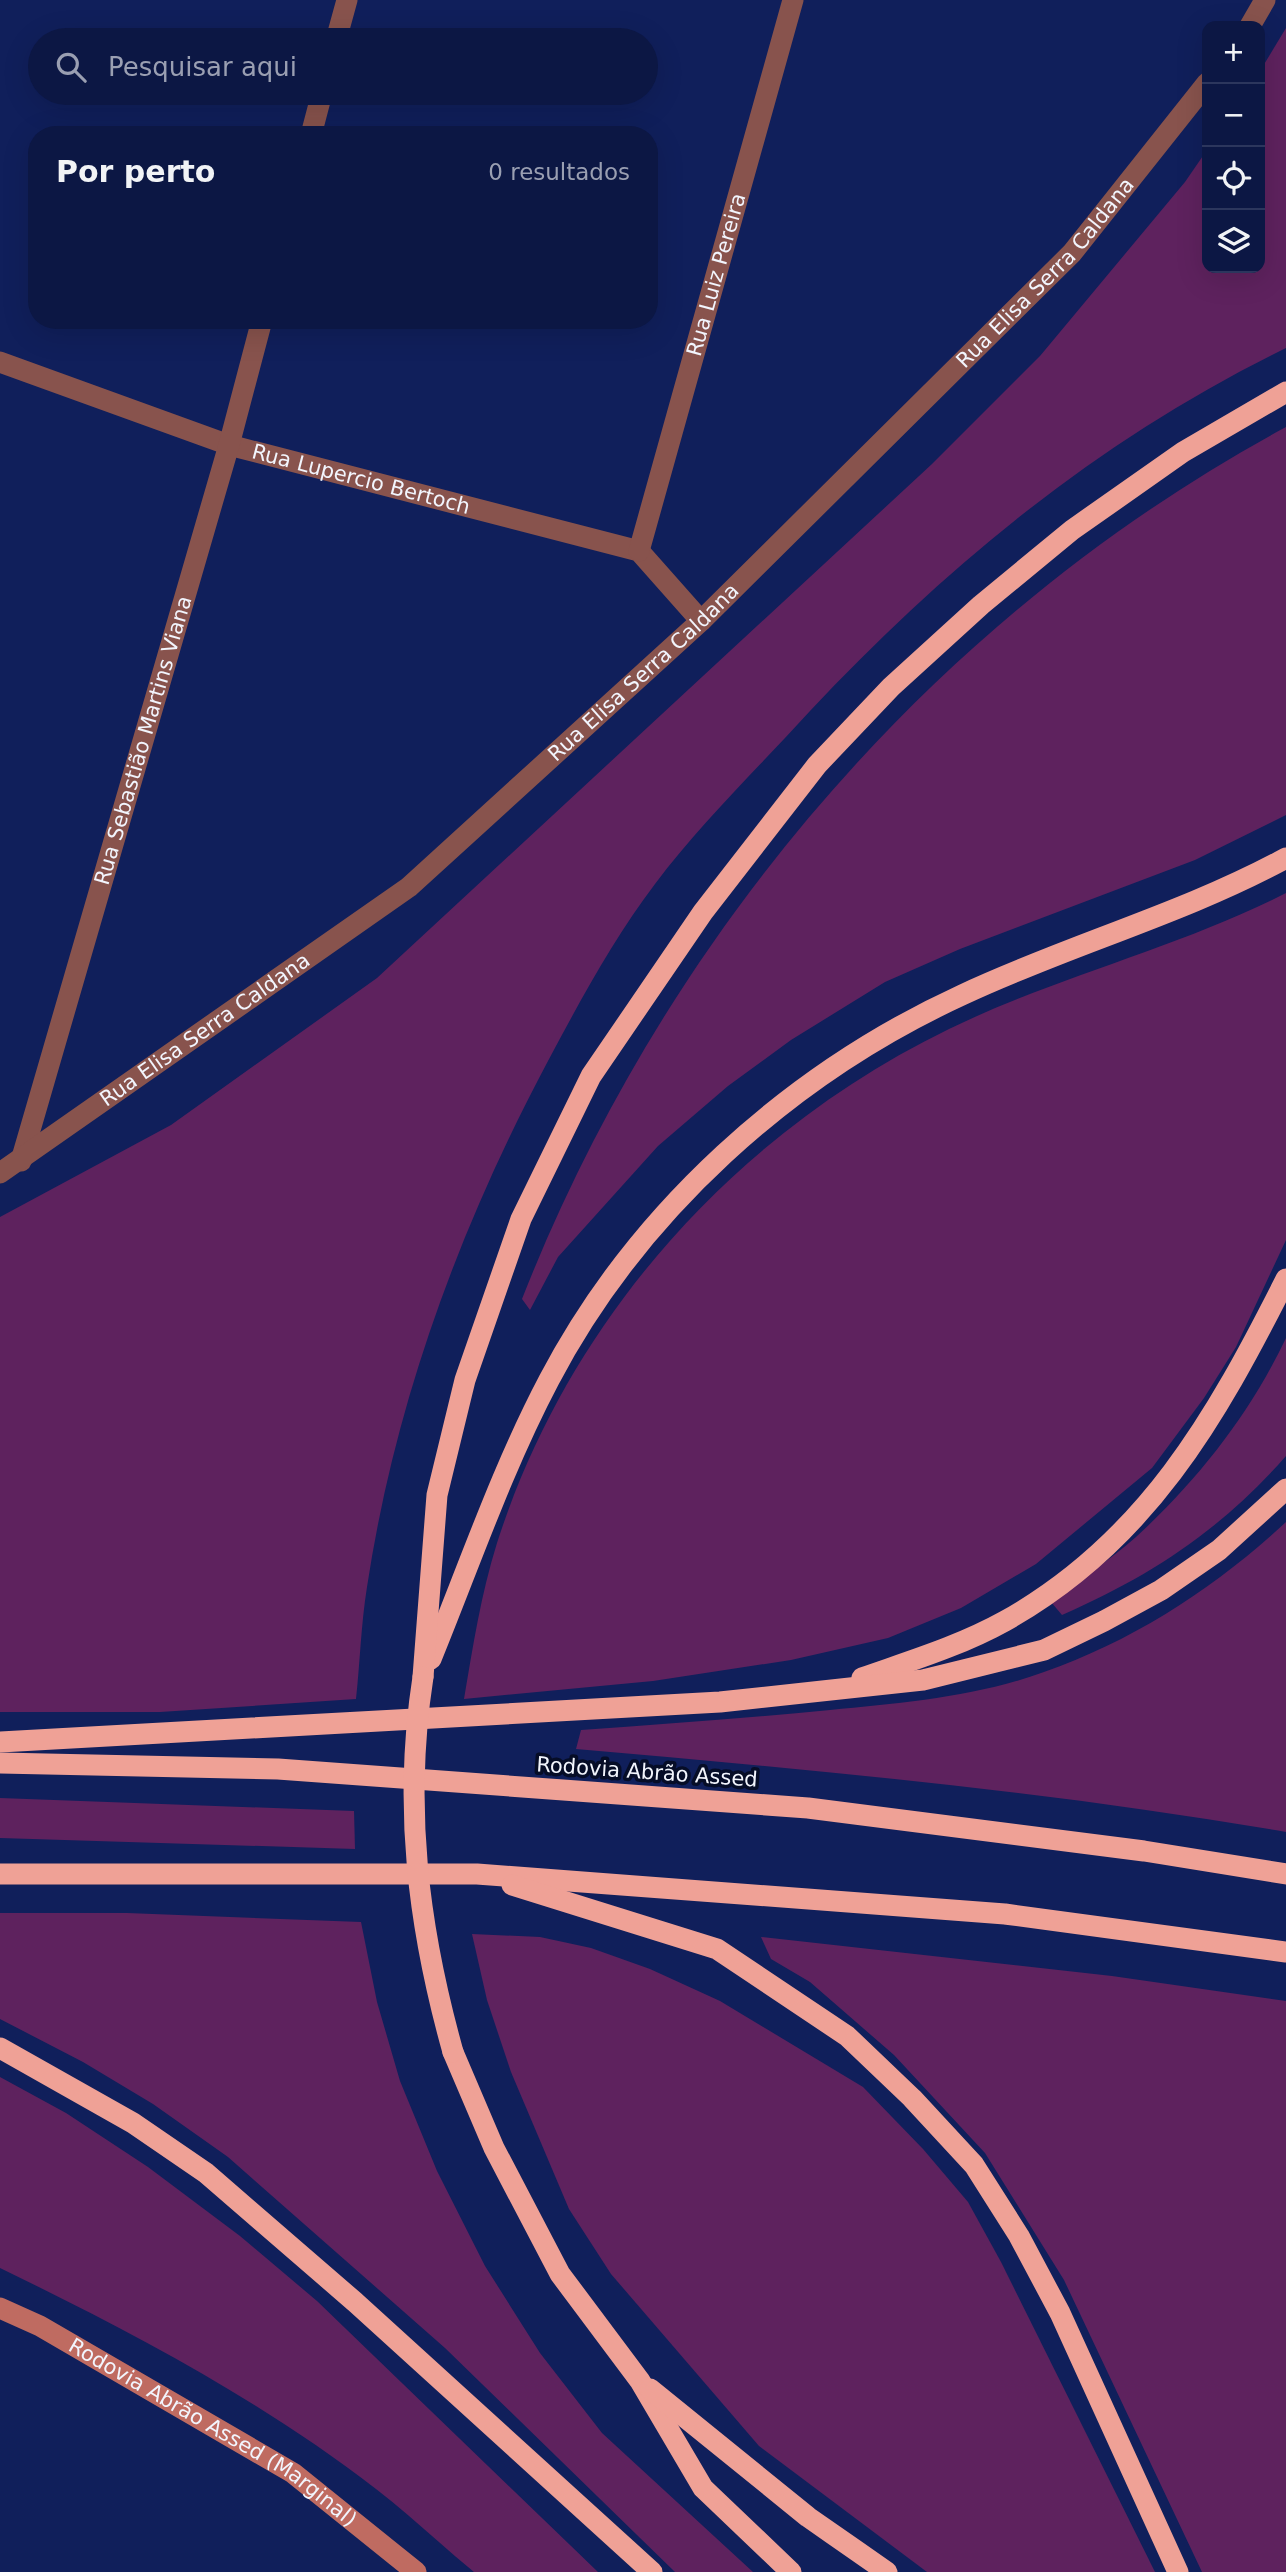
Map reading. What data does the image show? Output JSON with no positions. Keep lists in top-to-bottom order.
{
  "streets": {
    "highway": ["Rodovia Abrão Assed"],
    "street": [
      "Rua Elisa Serra Caldana",
      "Rua Luiz Pereira",
      "Rua Lupercio Bertoch",
      "Rua Sebastião Martins Viana",
      "Rodovia Abrão Assed (Marginal)"
    ]
  },
  "crossings": [
    ["Rua Elisa Serra Caldana", "Rua Sebastião Martins Viana"],
    ["Rua Luiz Pereira", "Rua Lupercio Bertoch"],
    ["Rua Lupercio Bertoch", "Rua Sebastião Martins Viana"]
  ],
  "page": {
    "map_buttons": ["+", "−"],
    "search": "Pesquisar aqui",
    "heading": ["Por perto", "0 resultados"]
  }
}
